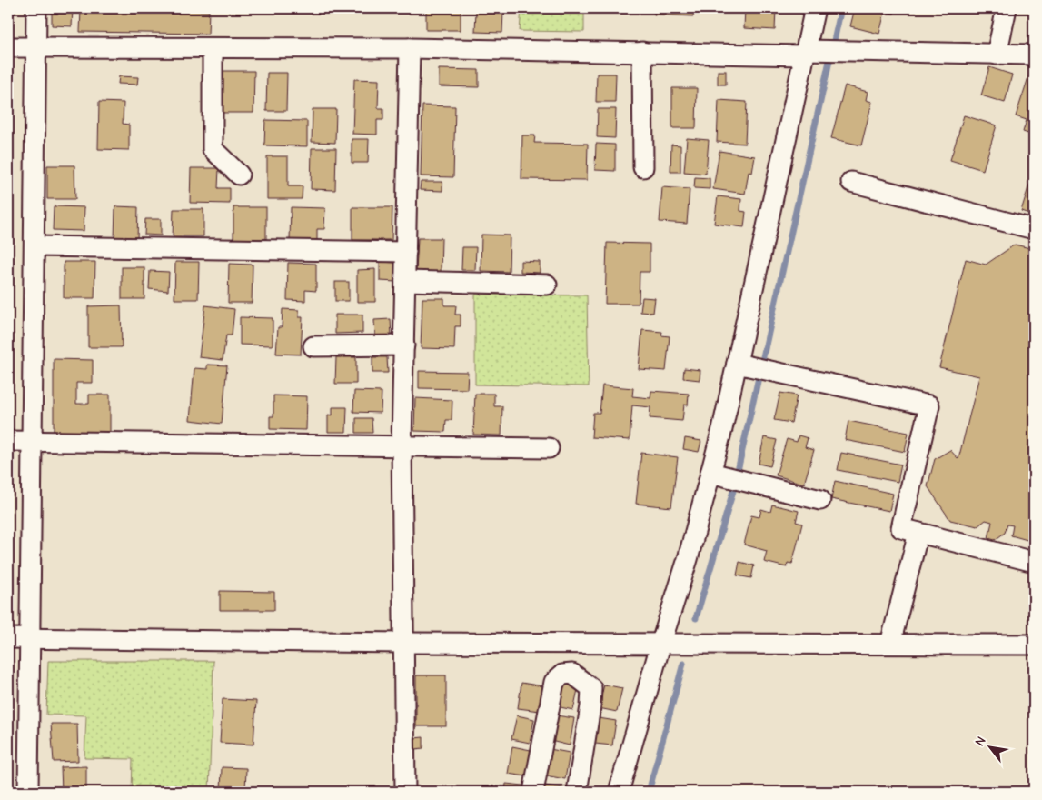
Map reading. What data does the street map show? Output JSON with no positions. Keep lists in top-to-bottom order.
{
  "north": "top left"
}
